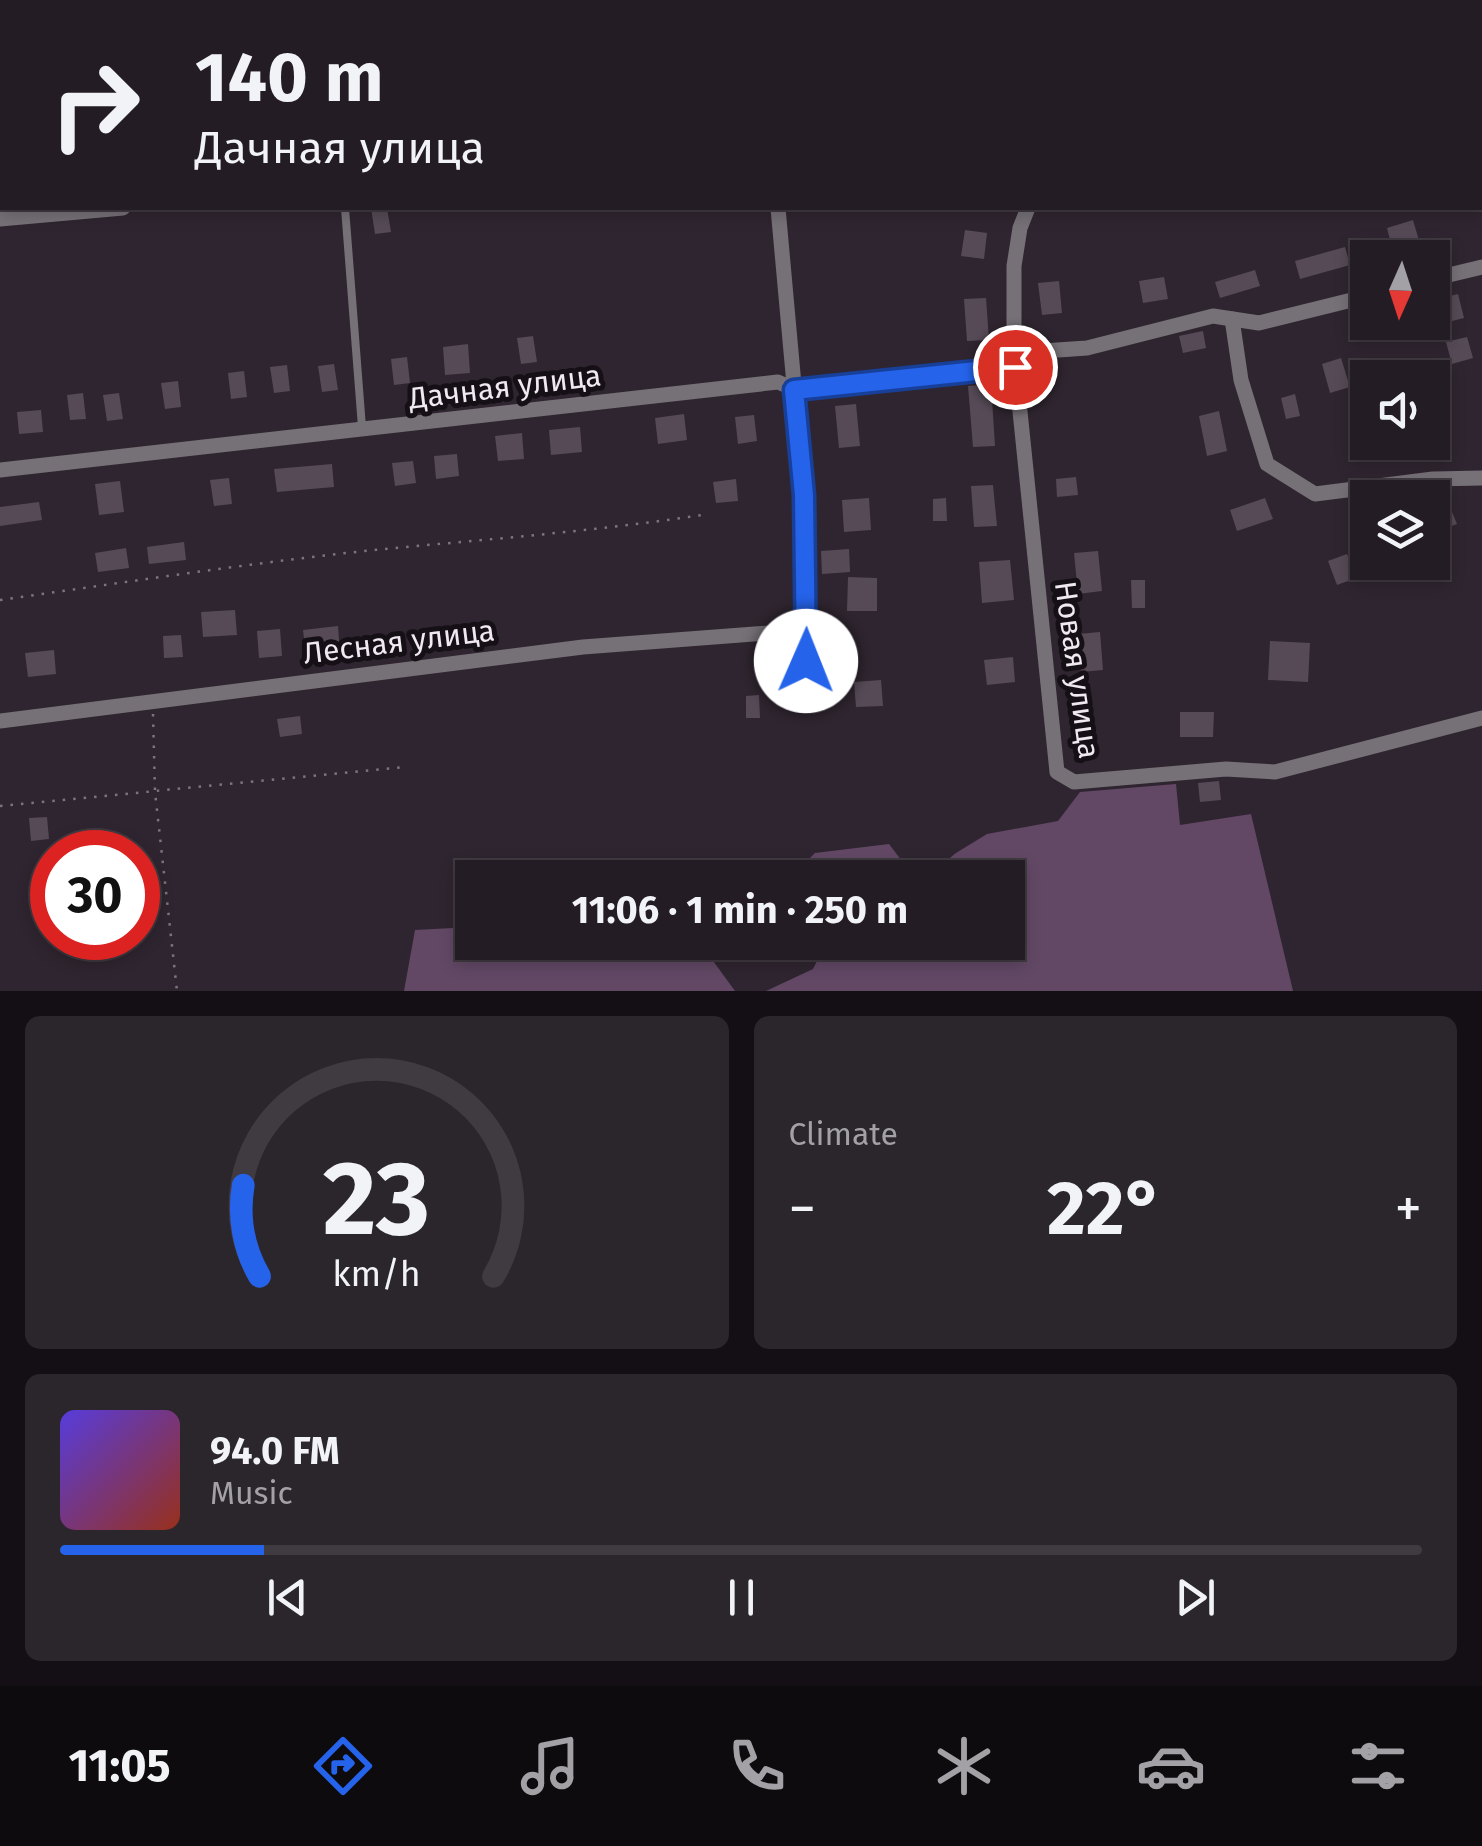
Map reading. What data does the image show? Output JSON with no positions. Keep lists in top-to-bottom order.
{
  "streets": {
    "street": ["Дачная улица", "Лесная улица", "Новая улица"]
  },
  "crossings": [
    ["Дачная улица", "Новая улица"]
  ],
  "north": "bottom",
  "page": {
    "turn": ["140 m", "Дачная улица"],
    "limit": "30",
    "trip": "11:06 · 1 min · 250 m",
    "tile": "Climate",
    "heat": ["−", "22°", "+"],
    "song": ["94.0 FM", "Music"],
    "tabs": "11:05",
    "gauge": ["23", "km/h"]
  }
}
